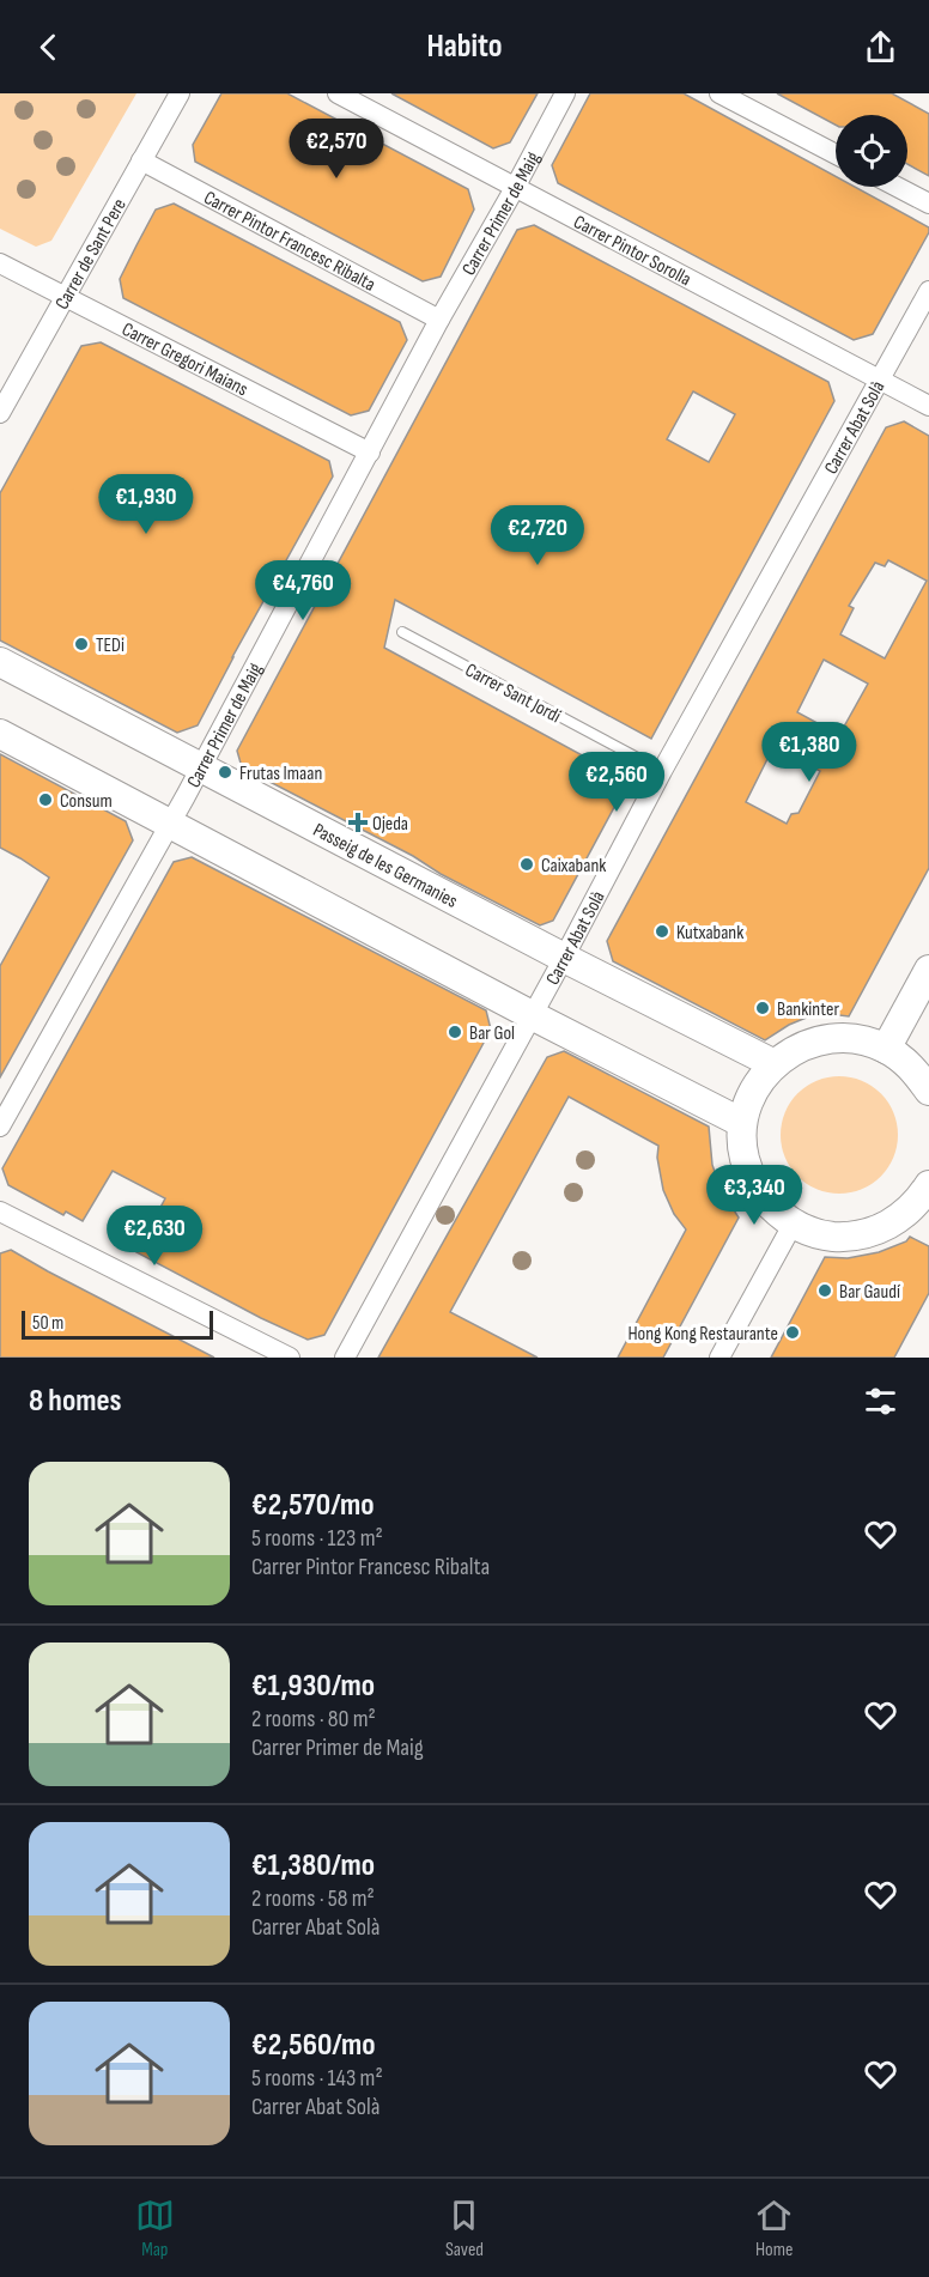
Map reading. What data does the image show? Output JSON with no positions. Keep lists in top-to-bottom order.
{
  "streets": {
    "street": [
      "Carrer Primer de Maig",
      "Carrer Pintor Francesc Ribalta",
      "Carrer Pintor Sorolla",
      "Carrer de Sant Pere",
      "Carrer Gregori Maians",
      "Carrer Abat Solà",
      "Passeig de les Germanies"
    ],
    "lane": ["Carrer Sant Jordi"]
  },
  "crossings": [
    ["Carrer Primer de Maig", "Carrer Pintor Francesc Ribalta"],
    ["Carrer Primer de Maig", "Carrer Pintor Sorolla"],
    ["Carrer Primer de Maig", "Carrer Gregori Maians"],
    ["Carrer Primer de Maig", "Passeig de les Germanies"],
    ["Carrer Pintor Francesc Ribalta", "Carrer de Sant Pere"],
    ["Carrer Pintor Sorolla", "Carrer Abat Solà"],
    ["Carrer de Sant Pere", "Carrer Gregori Maians"],
    ["Carrer Abat Solà", "Carrer Sant Jordi"],
    ["Carrer Abat Solà", "Passeig de les Germanies"]
  ],
  "places": {
    "other": [
      "TEDi",
      "Frutas Imaan",
      "Consum",
      "Caixabank",
      "Kutxabank",
      "Bankinter",
      "Bar Gol",
      "Bar Gaudí",
      "Hong Kong Restaurante"
    ],
    "health": ["Ojeda"]
  },
  "scale_bar": "50 m",
  "page": {
    "header": "Habito",
    "price": [
      "€2,570",
      "€1,930",
      "€2,720",
      "€4,760",
      "€1,380",
      "€2,560",
      "€3,340",
      "€2,630"
    ],
    "scale": "50 m",
    "heading": "8 homes",
    "list": [
      {
        "name": "€2,570/mo",
        "note": "5 rooms · 123 m² · Carrer Pintor Francesc Ribalta"
      },
      {
        "name": "€1,930/mo",
        "note": "2 rooms · 80 m² · Carrer Primer de Maig"
      },
      {
        "name": "€1,380/mo",
        "note": "2 rooms · 58 m² · Carrer Abat Solà"
      },
      {
        "name": "€2,560/mo",
        "note": "5 rooms · 143 m² · Carrer Abat Solà"
      }
    ],
    "tabs": ["Map", "Saved", "Home"]
  }
}
